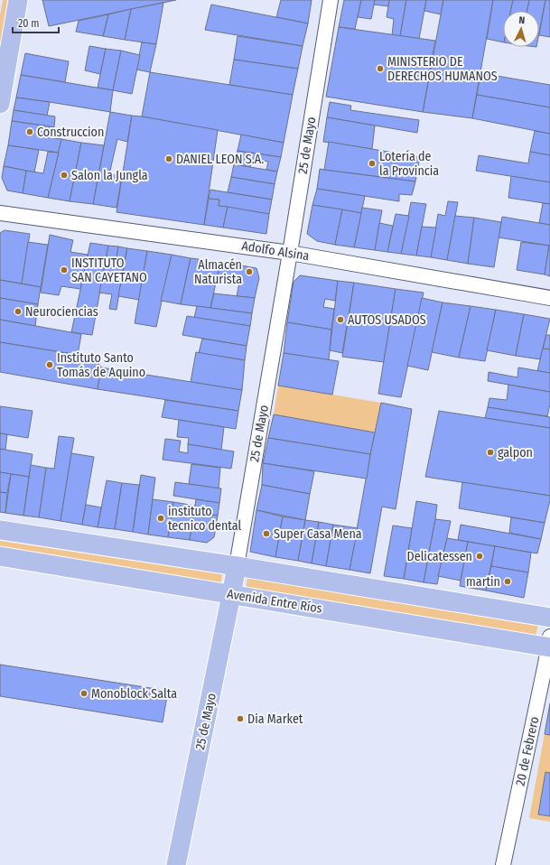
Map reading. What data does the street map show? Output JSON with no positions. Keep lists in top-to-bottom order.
{
  "streets": {
    "main road": ["25 de Mayo", "Avenida Entre Ríos"],
    "street": ["Adolfo Alsina", "20 de Febrero"]
  },
  "crossings": [
    ["25 de Mayo", "Adolfo Alsina"],
    ["25 de Mayo", "Avenida Entre Ríos"],
    ["Avenida Entre Ríos", "20 de Febrero"]
  ],
  "places": [
    "MINISTERIO DE DERECHOS HUMANOS",
    "Construccion",
    "DANIEL LEON S.A.",
    "Lotería de la Provincia",
    "Salon la Jungla",
    "INSTITUTO SAN CAYETANO",
    "Almacén Naturista",
    "Neurociencias",
    "AUTOS USADOS",
    "Instituto Santo Tomás de Aquino",
    "galpon",
    "instituto tecnico dental",
    "Super Casa Mena",
    "Delicatessen",
    "martin",
    "Monoblock Salta",
    "Dia Market"
  ],
  "scale_bar": "20 m",
  "north": "top"
}
